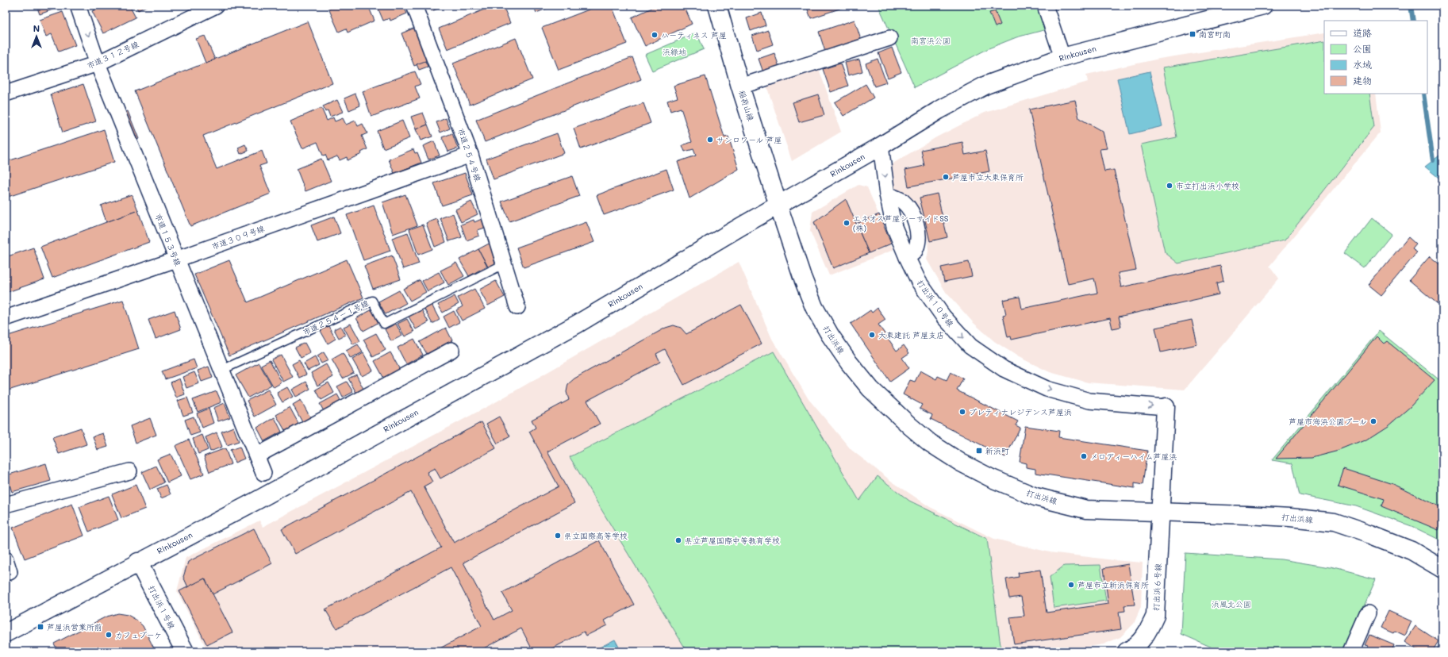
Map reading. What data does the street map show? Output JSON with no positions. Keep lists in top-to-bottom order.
{
  "streets": {
    "street": [
      "Rinkousen",
      "市道３１２号線",
      "稲荷山線",
      "市道２５４号線",
      "市道３０９号線",
      "市道１５３号線",
      "打出浜１０号線",
      "打出浜線",
      "打出浜６号線",
      "打出浜１号線"
    ],
    "lane": ["市道２５４－１号線"]
  },
  "crossings": [
    ["Rinkousen", "稲荷山線"],
    ["Rinkousen", "打出浜１０号線"],
    ["Rinkousen", "打出浜線"],
    ["Rinkousen", "打出浜１号線"],
    ["市道３１２号線", "市道１５３号線"],
    ["稲荷山線", "打出浜線"],
    ["市道２５４号線", "市道３０９号線"],
    ["市道２５４号線", "市道２５４－１号線"],
    ["市道３０９号線", "市道１５３号線"],
    ["市道１５３号線", "市道２５４－１号線"],
    ["打出浜１０号線", "打出浜６号線"],
    ["打出浜線", "打出浜６号線"]
  ],
  "one_way": ["打出浜１０号線"],
  "parks": ["南宮浜公園", "浜緑地", "浜風北公園"],
  "places": {
    "transit": ["南宮町南", "新浜町", "芦屋浜営業所前"],
    "other": [
      "ハーティネス 芦屋",
      "サンロワール 芦屋",
      "芦屋市立大東保育所",
      "市立打出浜小学校",
      "エネオス芦屋シーサイドSS (株)",
      "大東建託 芦屋支店",
      "プレティナレジデンス芦屋浜",
      "芦屋市海浜公園プール",
      "メロディーハイム芦屋浜",
      "県立国際高等学校",
      "県立芦屋国際中等教育学校",
      "芦屋市立新浜保育所",
      "カフェブーケ"
    ]
  },
  "legend": [
    "道路",
    "公園",
    "水域",
    "建物"
  ],
  "north": "top"
}
